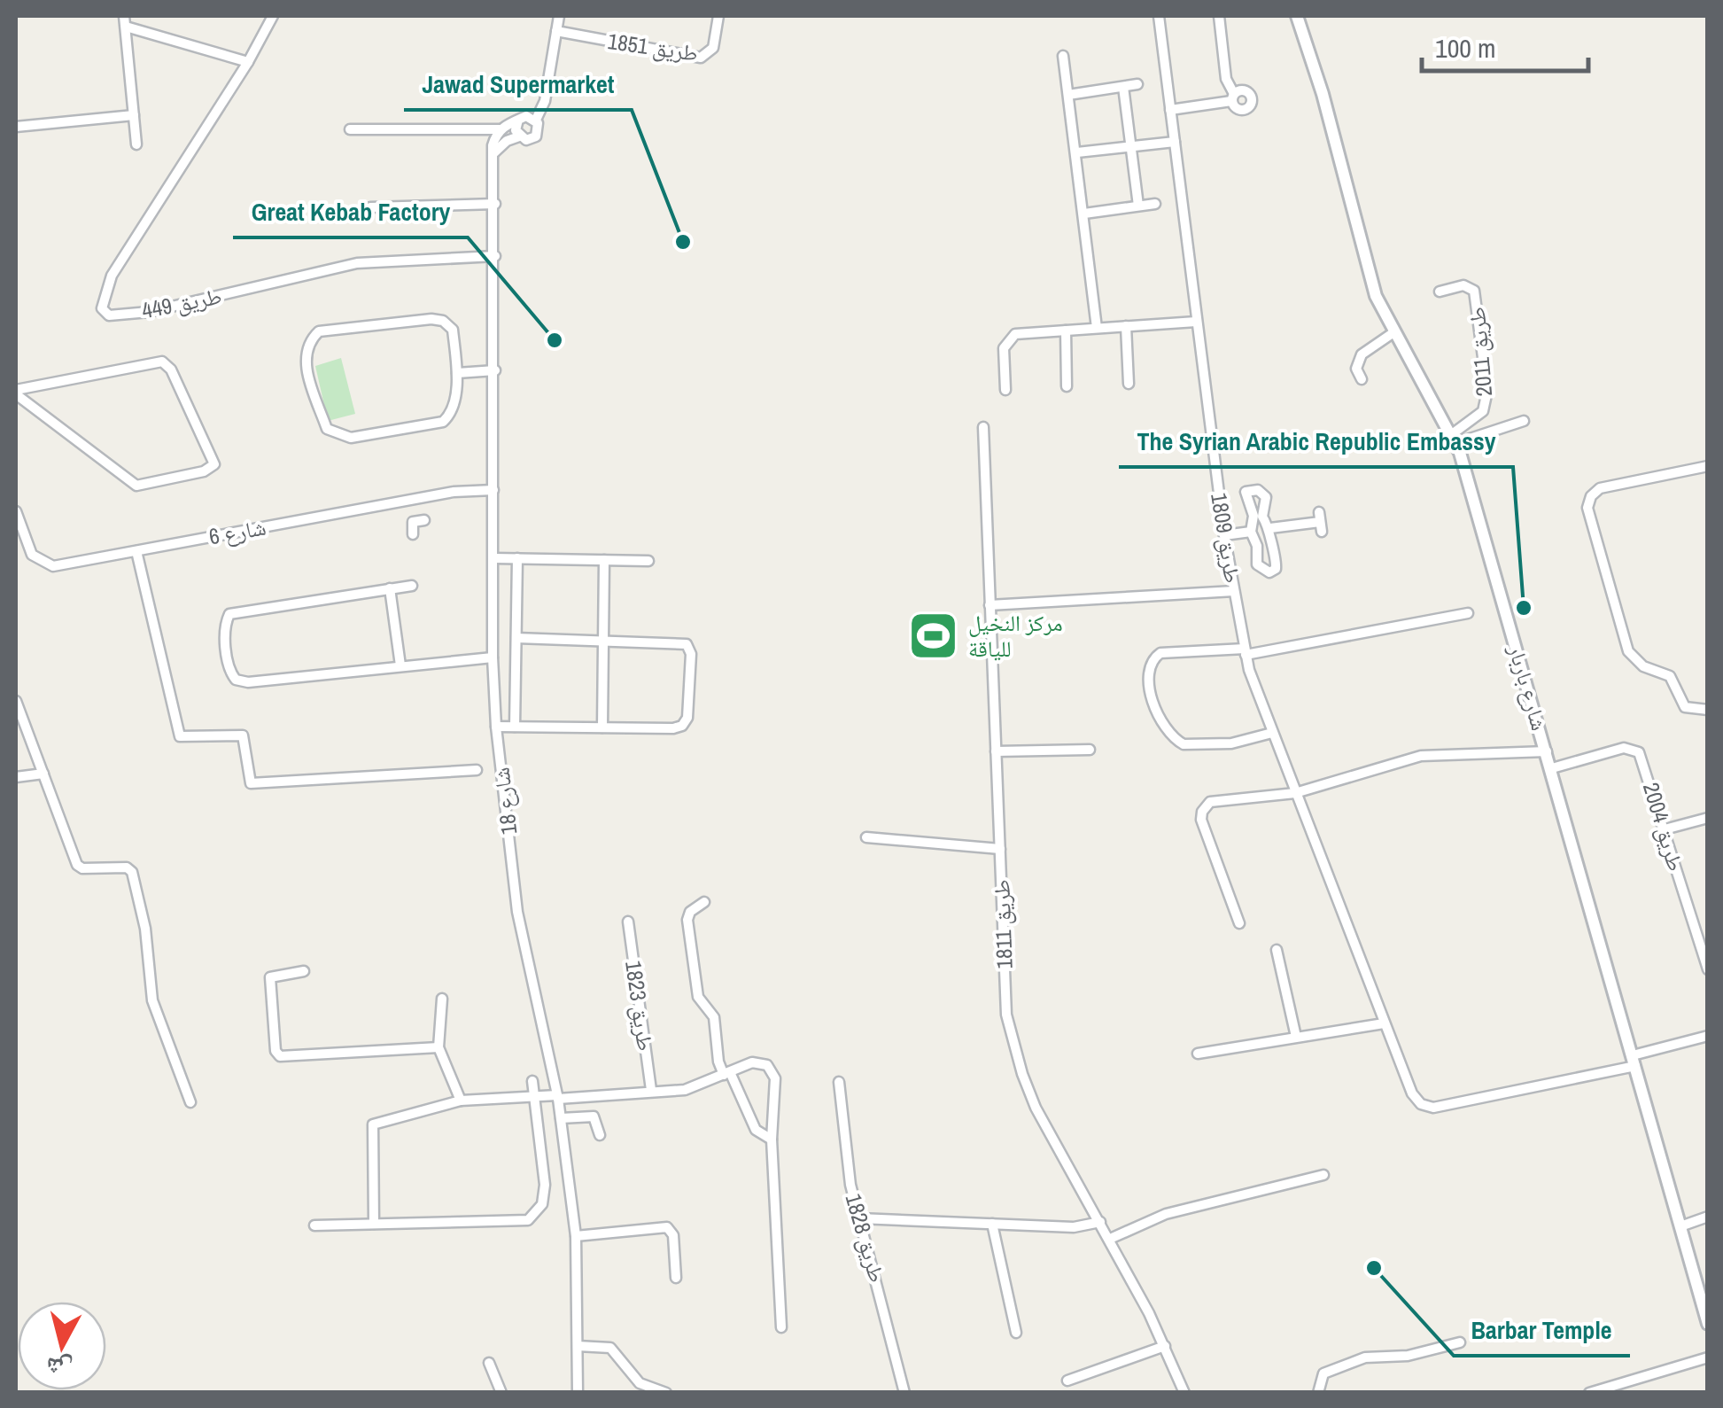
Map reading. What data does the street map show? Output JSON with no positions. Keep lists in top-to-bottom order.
{
  "streets": {
    "street": [
      "طريق 1851",
      "طريق 449",
      "طريق 2011",
      "شارع 6",
      "طريق 1809",
      "شارع باربار",
      "شارع 18",
      "طريق 2004",
      "طريق 1811",
      "طريق 1823",
      "طريق 1828"
    ]
  },
  "crossings": [
    ["طريق 449", "شارع 18"],
    ["طريق 2011", "شارع باربار"],
    ["شارع 6", "شارع 18"],
    ["طريق 1809", "شارع باربار"],
    ["شارع باربار", "طريق 2004"]
  ],
  "places": {
    "other": [
      "Jawad Supermarket",
      "Great Kebab Factory",
      "The Syrian Arabic Republic Embassy",
      "Barbar Temple"
    ],
    "sports": ["مركز النخيل للياقة"]
  },
  "scale_bar": "100 m",
  "north": "bottom"
}
